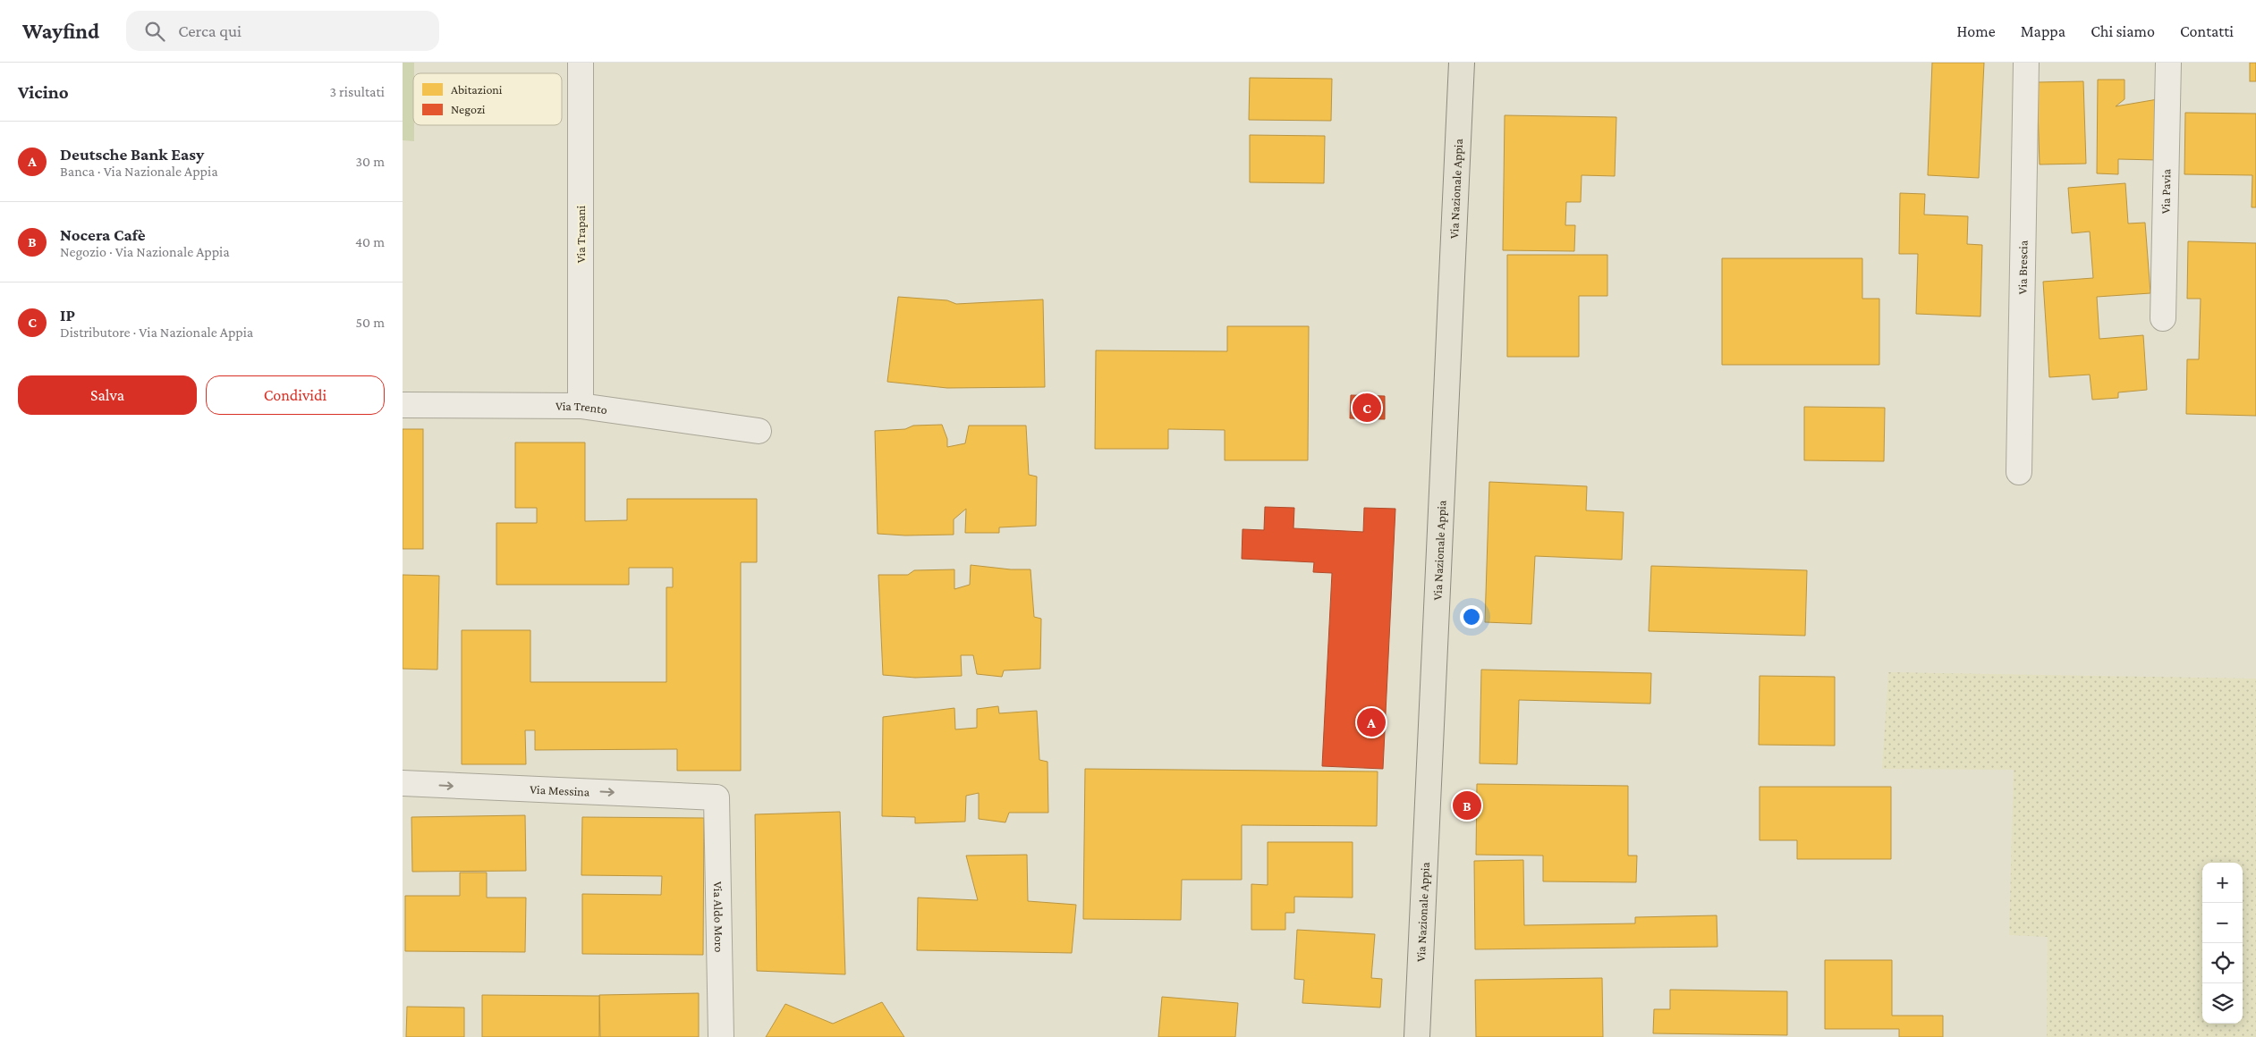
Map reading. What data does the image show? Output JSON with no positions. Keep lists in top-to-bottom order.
{
  "streets": {
    "main road": ["Via Nazionale Appia"],
    "street": [
      "Via Pavia",
      "Via Trapani",
      "Via Brescia",
      "Via Trento",
      "Via Messina",
      "Via Aldo Moro"
    ]
  },
  "crossings": [
    ["Via Trapani", "Via Trento"],
    ["Via Messina", "Via Aldo Moro"]
  ],
  "one_way": ["Via Messina"],
  "legend": ["Abitazioni", "Negozi"],
  "page": {
    "header": "Wayfind",
    "search": "Cerca qui",
    "nav": [
      "Home",
      "Mappa",
      "Chi siamo",
      "Contatti"
    ],
    "heading": ["Vicino", "3 risultati"],
    "list": [
      {
        "mark": "A",
        "name": "Deutsche Bank Easy",
        "note": "Banca · Via Nazionale Appia",
        "value": "30 m"
      },
      {
        "mark": "B",
        "name": "Nocera Cafè",
        "note": "Negozio · Via Nazionale Appia",
        "value": "40 m"
      },
      {
        "mark": "C",
        "name": "IP",
        "note": "Distributore · Via Nazionale Appia",
        "value": "50 m"
      }
    ],
    "buttons": ["Salva", "Condividi"],
    "pins": ["C", "A", "B"],
    "map_buttons": ["+", "−"]
  }
}
